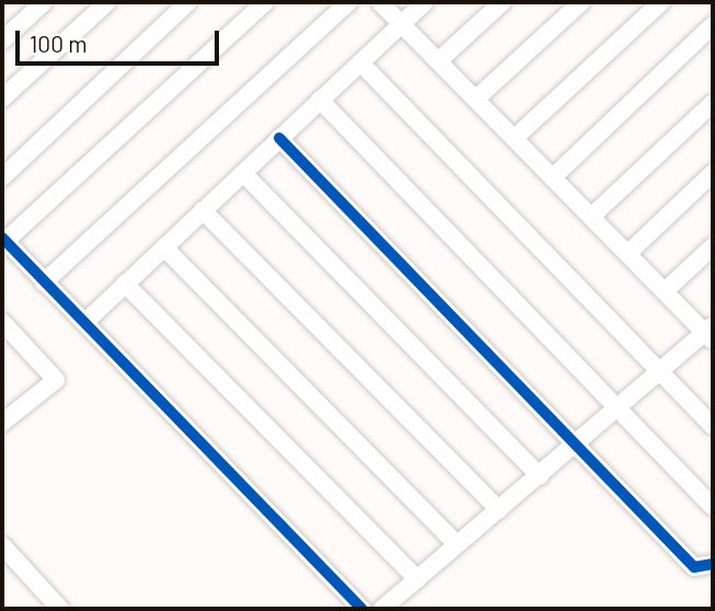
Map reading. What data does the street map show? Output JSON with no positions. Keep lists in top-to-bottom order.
{
  "scale_bar": "100 m"
}
